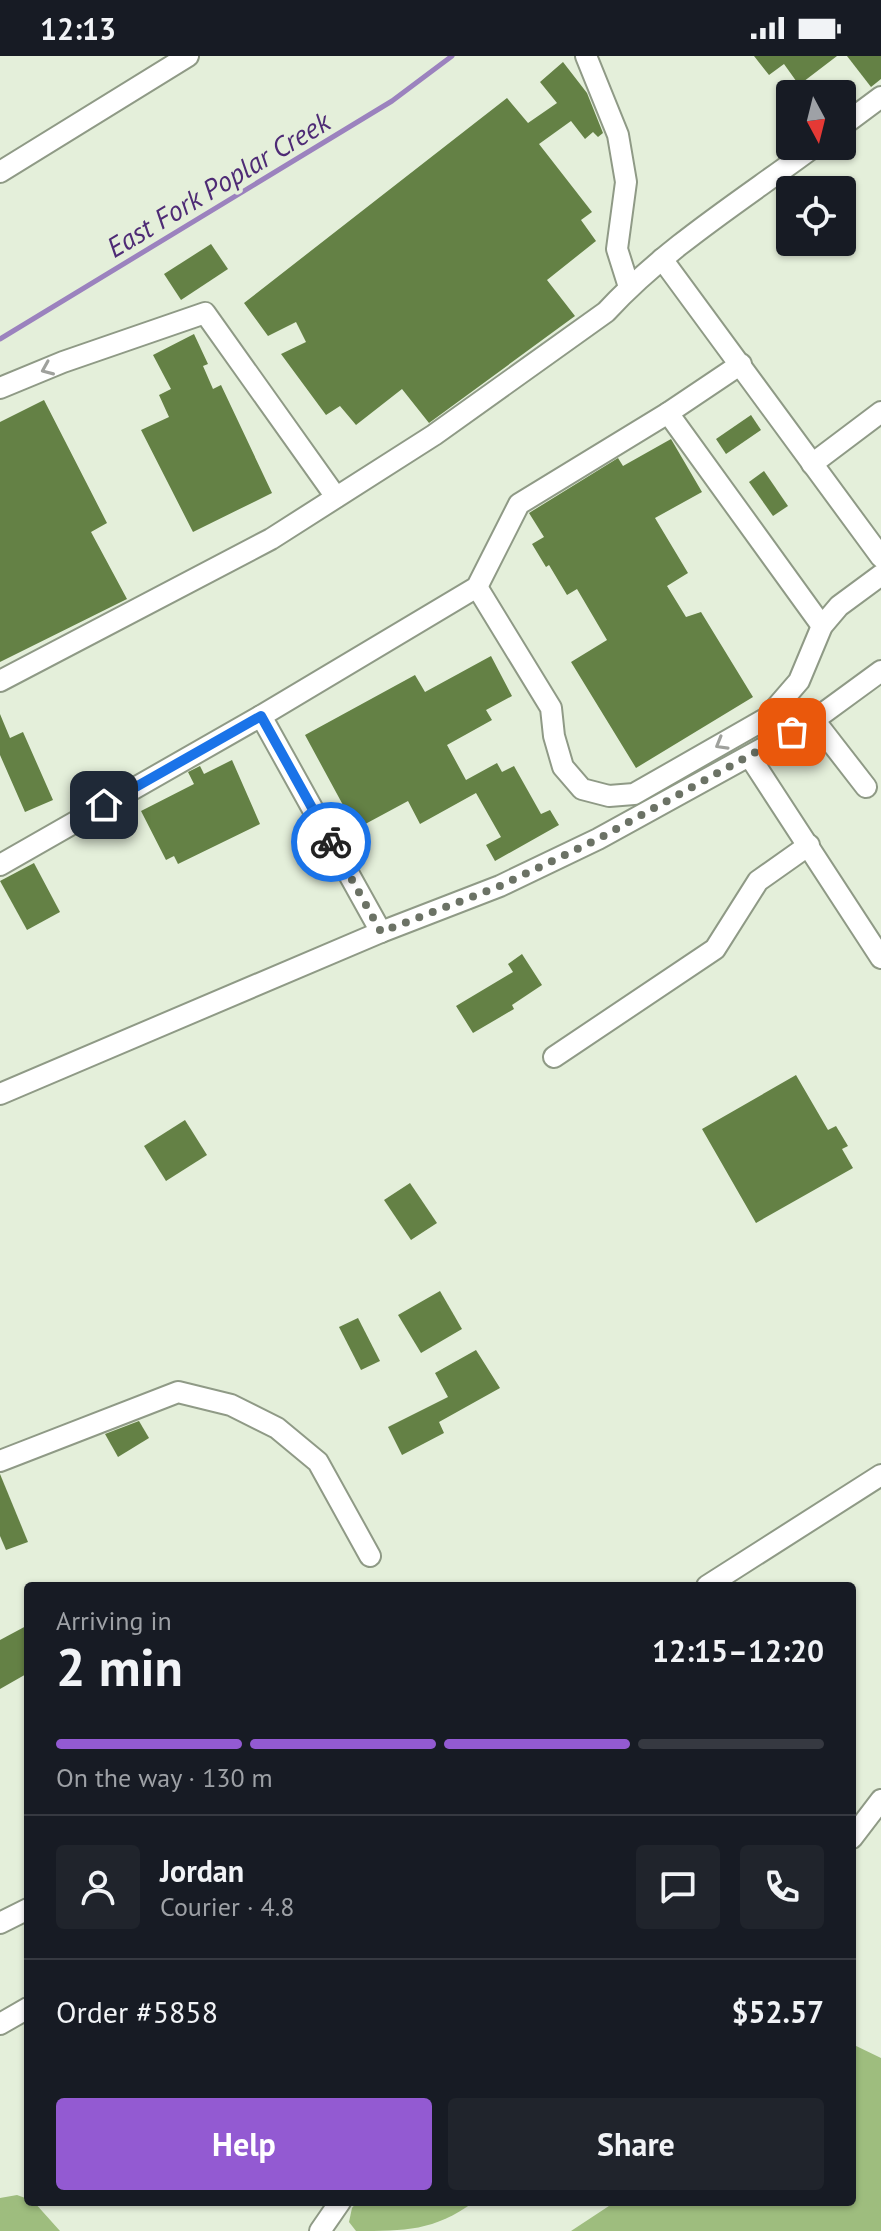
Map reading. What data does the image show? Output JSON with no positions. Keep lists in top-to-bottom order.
{
  "water": ["East Fork Poplar Creek"],
  "north": "bottom",
  "page": {
    "status": "12:13",
    "heading": ["2 min", "Arriving in", "12:15–12:20"],
    "panel": [
      "Jordan",
      "Courier · 4.8",
      "Order #5858",
      "$52.57"
    ],
    "bar": "On the way · 130 m",
    "buttons": ["Help", "Share"]
  }
}
